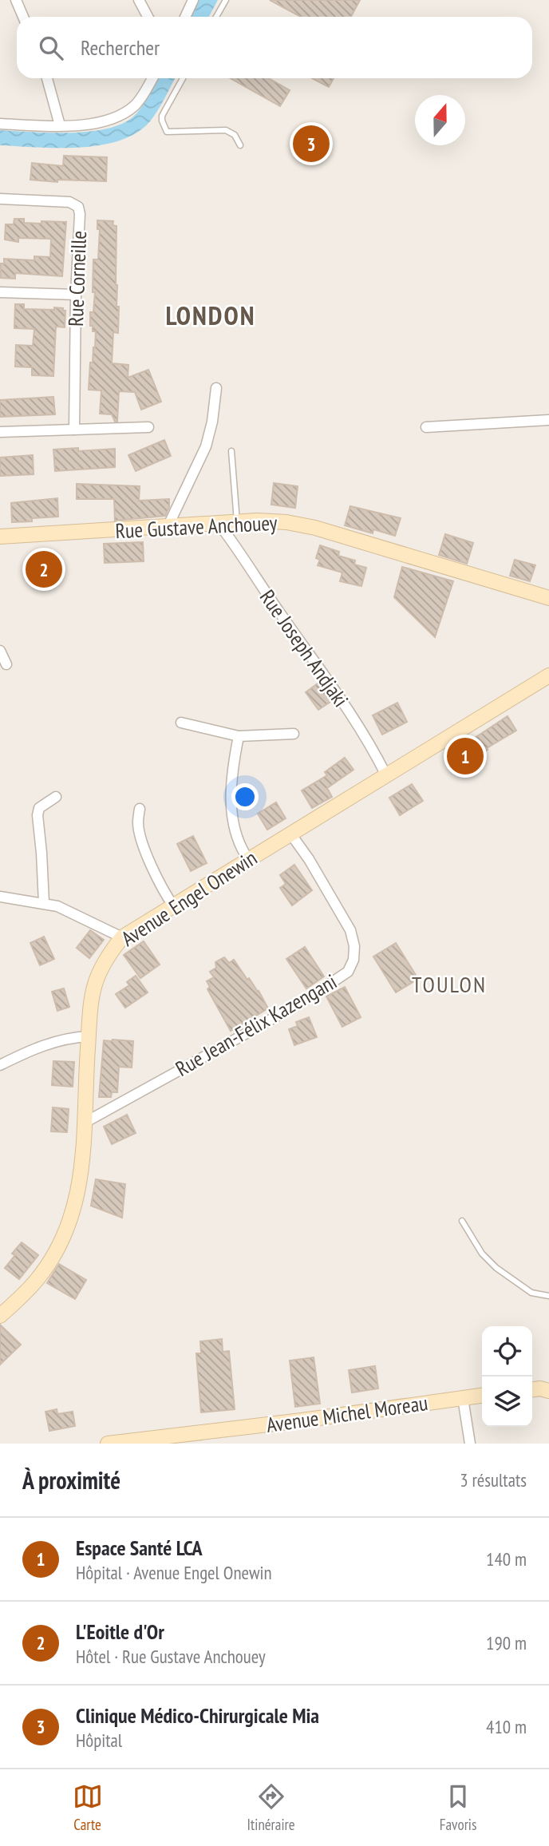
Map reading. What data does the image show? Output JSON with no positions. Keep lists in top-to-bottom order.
{
  "streets": {
    "street": [
      "Rue Corneille",
      "Rue Gustave Anchouey",
      "Rue Joseph Andjaki",
      "Avenue Engel Onewin",
      "Rue Jean-Félix Kazengani",
      "Avenue Michel Moreau"
    ]
  },
  "crossings": [
    ["Rue Gustave Anchouey", "Rue Joseph Andjaki"],
    ["Rue Joseph Andjaki", "Avenue Engel Onewin"],
    ["Avenue Engel Onewin", "Rue Jean-Félix Kazengani"]
  ],
  "districts": ["LONDON", "TOULON"],
  "north": "top",
  "page": {
    "search": "Rechercher",
    "pins": ["3", "2", "1"],
    "heading": ["À proximité", "3 résultats"],
    "list": [
      {
        "mark": "1",
        "name": "Espace Santé LCA",
        "note": "Hôpital · Avenue Engel Onewin",
        "value": "140 m"
      },
      {
        "mark": "2",
        "name": "L'Eoitle d'Or",
        "note": "Hôtel · Rue Gustave Anchouey",
        "value": "190 m"
      },
      {
        "mark": "3",
        "name": "Clinique Médico-Chirurgicale Mia",
        "note": "Hôpital",
        "value": "410 m"
      }
    ],
    "nav": ["Carte", "Itinéraire", "Favoris"]
  }
}
